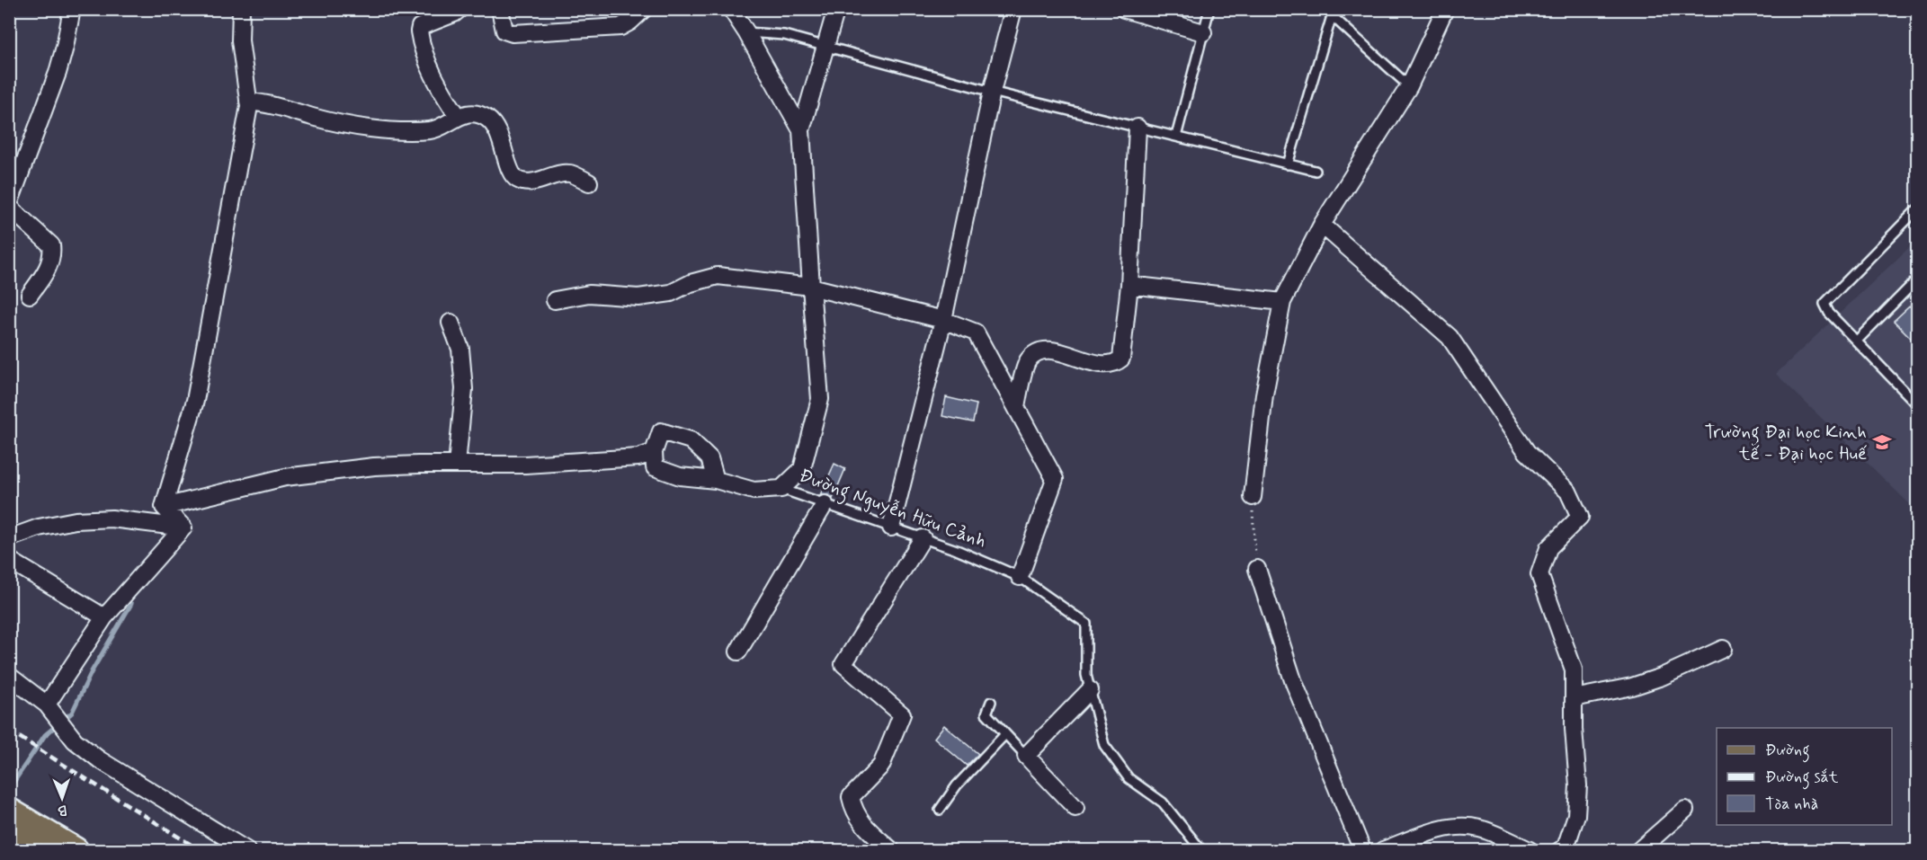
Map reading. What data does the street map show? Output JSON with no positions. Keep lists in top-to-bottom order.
{
  "streets": {
    "street": ["Đường Nguyễn Hữu Cảnh"]
  },
  "places": {
    "school or university": ["Trường Đại học Kinh tế - Đại học Huế"]
  },
  "legend": ["Đường", "Đường sắt", "Tòa nhà"],
  "north": "bottom"
}
